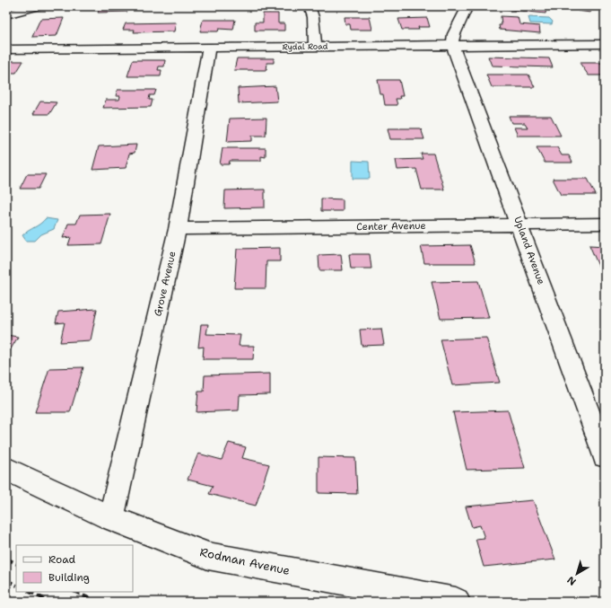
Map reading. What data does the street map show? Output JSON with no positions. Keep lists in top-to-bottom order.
{
  "streets": {
    "street": [
      "Rydal Road",
      "Center Avenue",
      "Upland Avenue",
      "Grove Avenue",
      "Rodman Avenue"
    ]
  },
  "crossings": [
    ["Rydal Road", "Upland Avenue"],
    ["Rydal Road", "Grove Avenue"],
    ["Center Avenue", "Upland Avenue"],
    ["Center Avenue", "Grove Avenue"],
    ["Grove Avenue", "Rodman Avenue"]
  ],
  "legend": ["Road", "Building"],
  "north": "bottom left"
}
